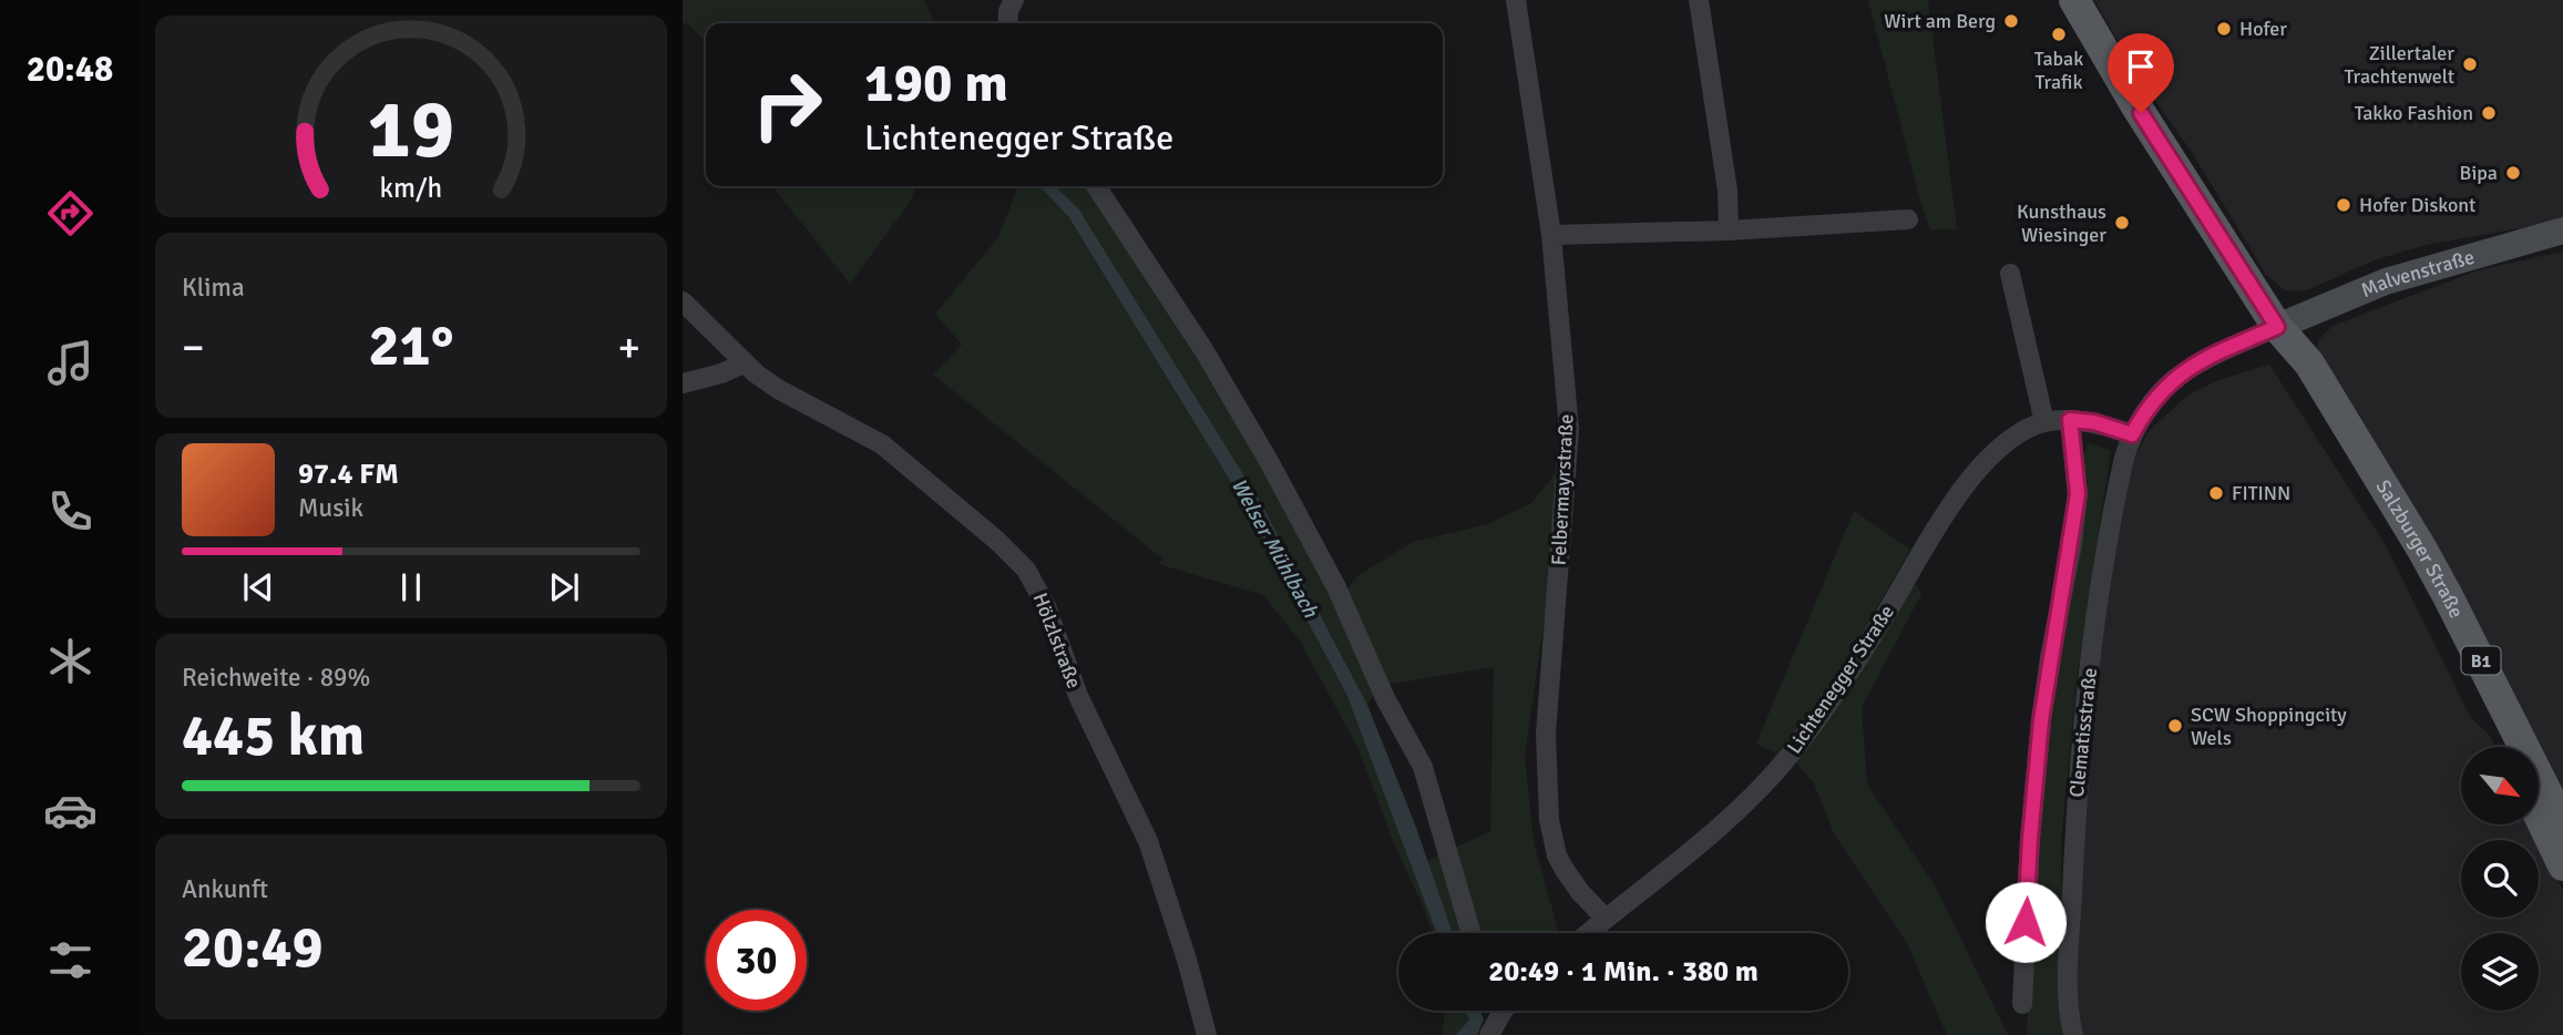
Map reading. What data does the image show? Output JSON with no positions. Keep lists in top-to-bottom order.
{
  "streets": {
    "main road": ["Salzburger Straße", "B1"],
    "street": [
      "Malvenstraße",
      "Felbermayrstraße",
      "Hölzlstraße",
      "Lichtenegger Straße",
      "Clematisstraße"
    ]
  },
  "crossings": [
    ["Malvenstraße", "Salzburger Straße"],
    ["Felbermayrstraße", "Lichtenegger Straße"],
    ["Lichtenegger Straße", "Clematisstraße"]
  ],
  "water": ["Welser Mühlbach"],
  "places": [
    "Wirt am Berg",
    "Hofer",
    "Tabak Trafik",
    "Zillertaler Trachtenwelt",
    "Takko Fashion",
    "Bipa",
    "Hofer Diskont",
    "Kunsthaus Wiesinger",
    "FITINN",
    "SCW Shoppingcity Wels"
  ],
  "north": "bottom right",
  "page": {
    "tabs": "20:48",
    "turn": ["190 m", "Lichtenegger Straße"],
    "tile": [
      "Klima",
      ["Reichweite · 89%", "445 km"],
      ["Ankunft", "20:49"]
    ],
    "heat": ["−", "21°", "+"],
    "song": ["97.4 FM", "Musik"],
    "limit": "30",
    "trip": "20:49 · 1 Min. · 380 m",
    "gauge": ["19", "km/h"]
  }
}
